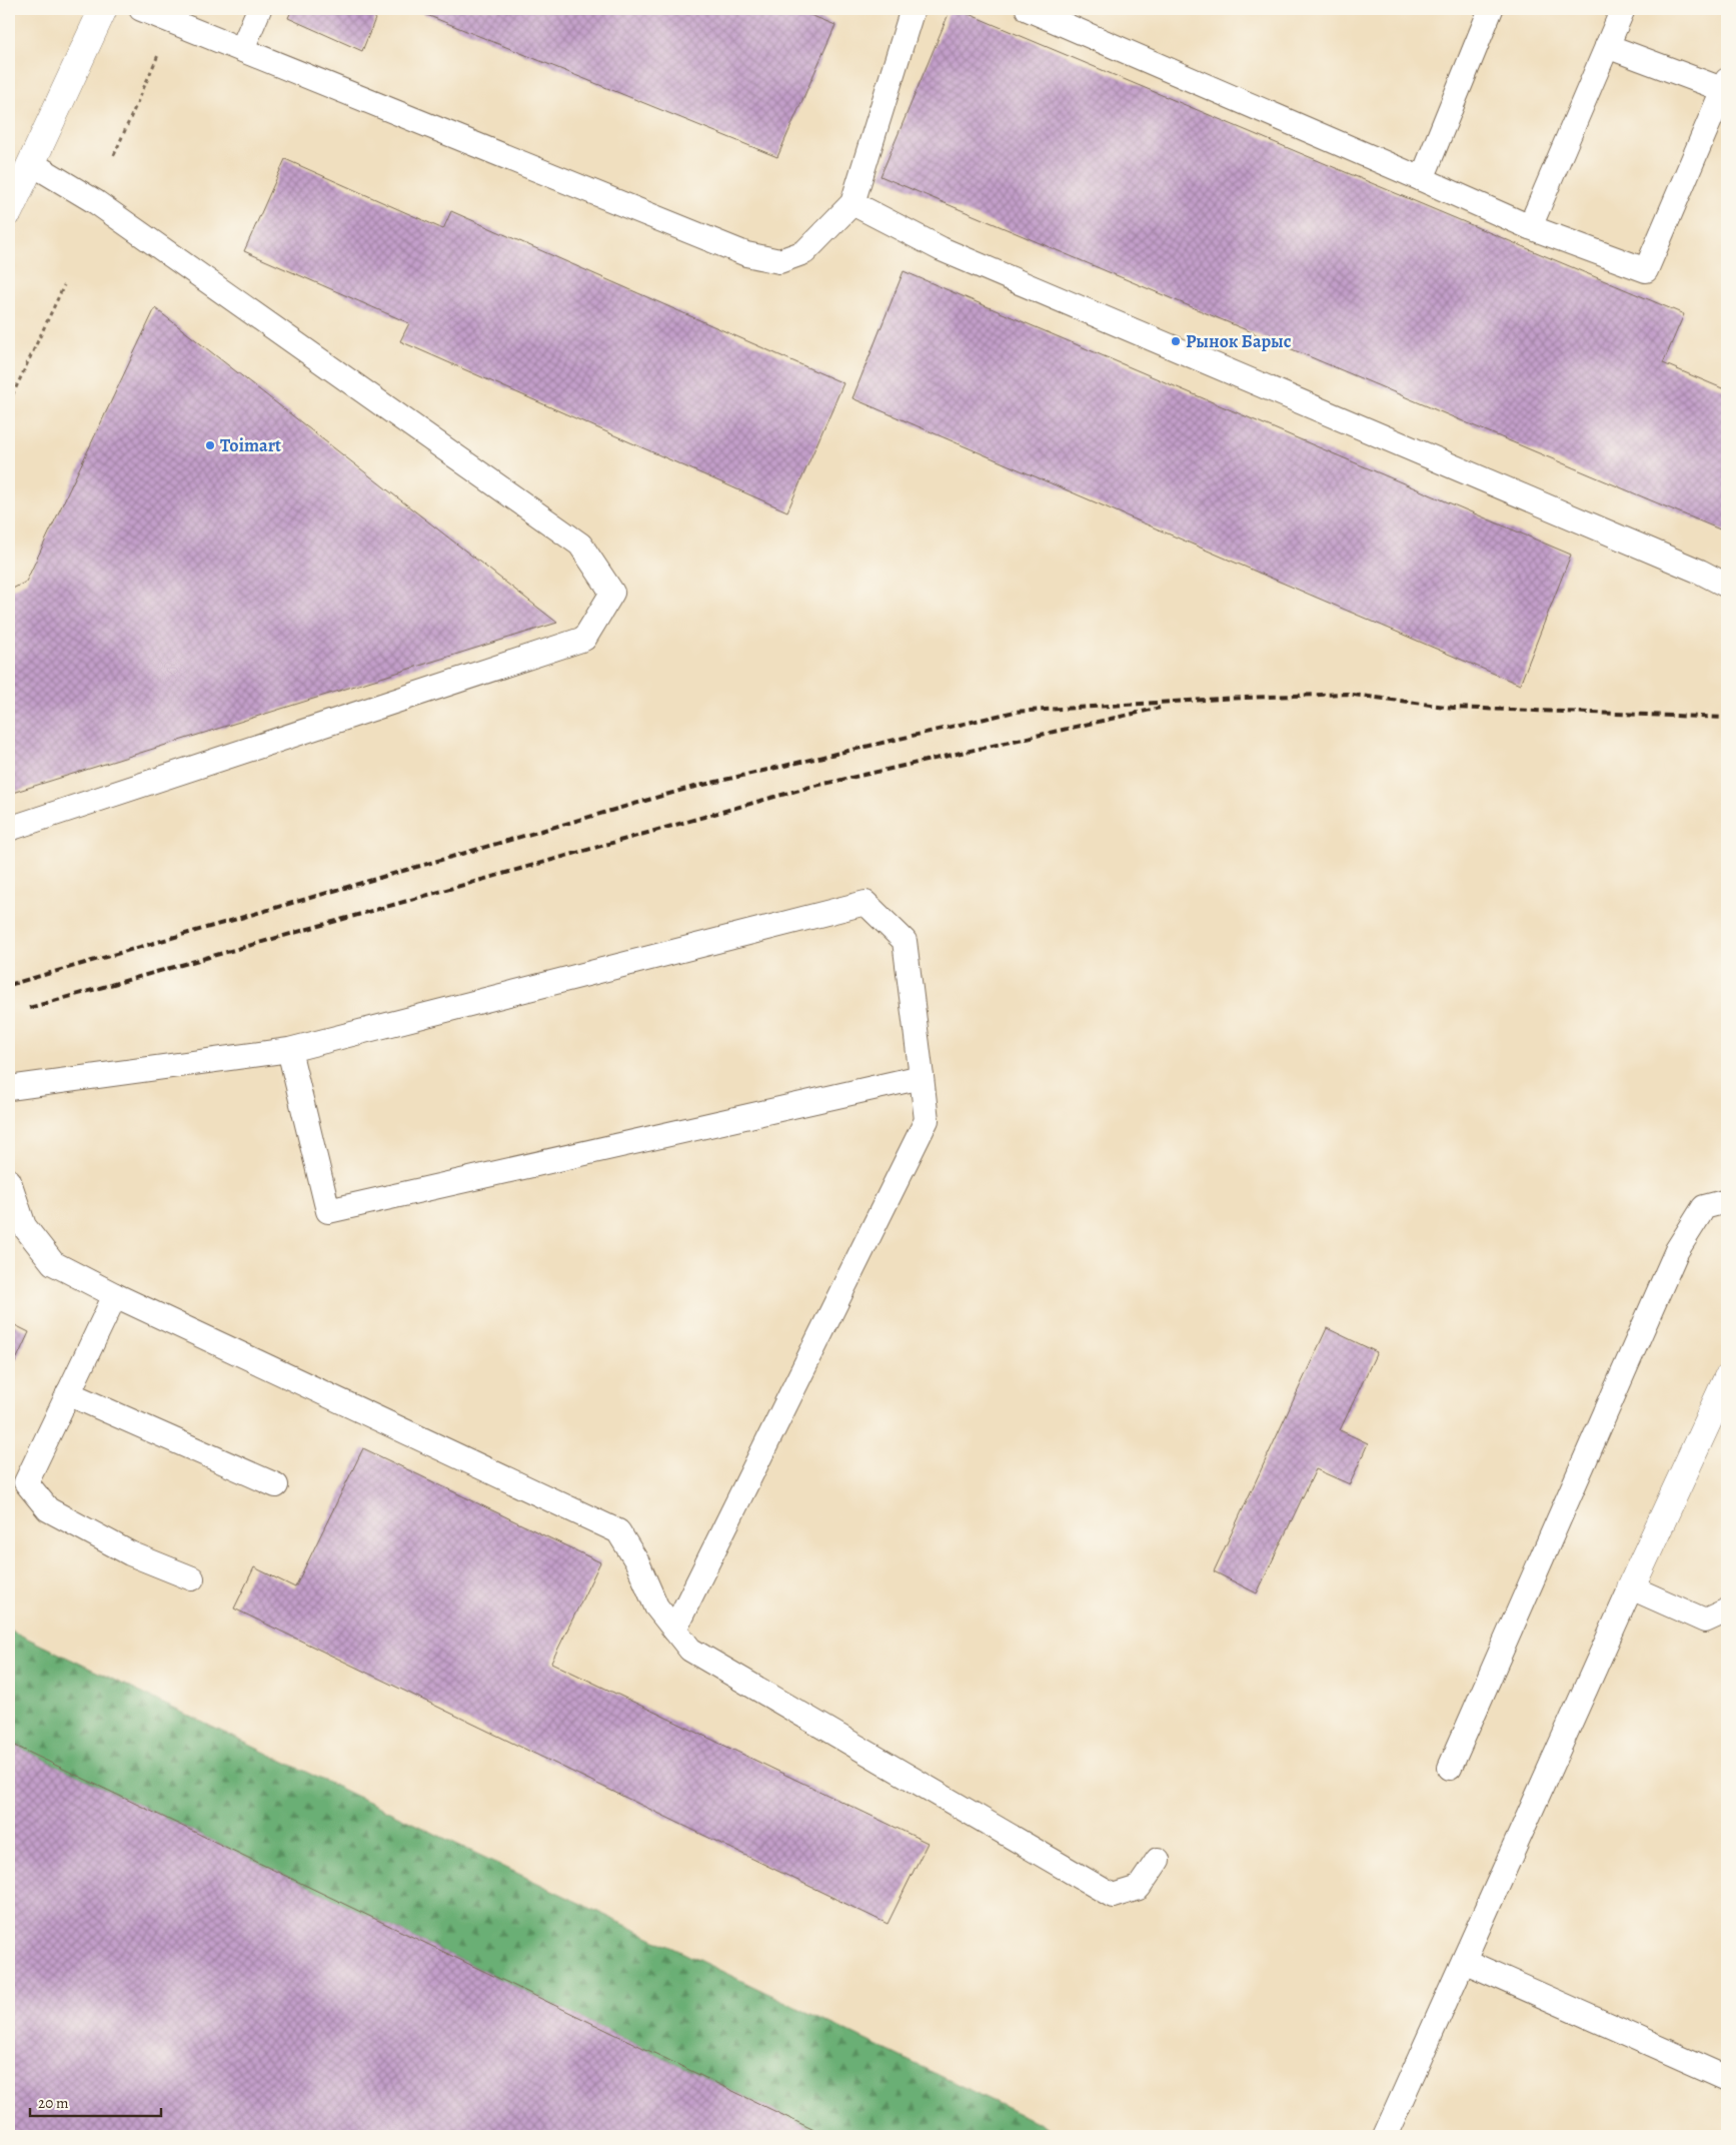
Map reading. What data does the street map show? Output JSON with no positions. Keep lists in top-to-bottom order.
{
  "places": ["Рынок Барыс", "Toimart"],
  "scale_bar": "20 m"
}
